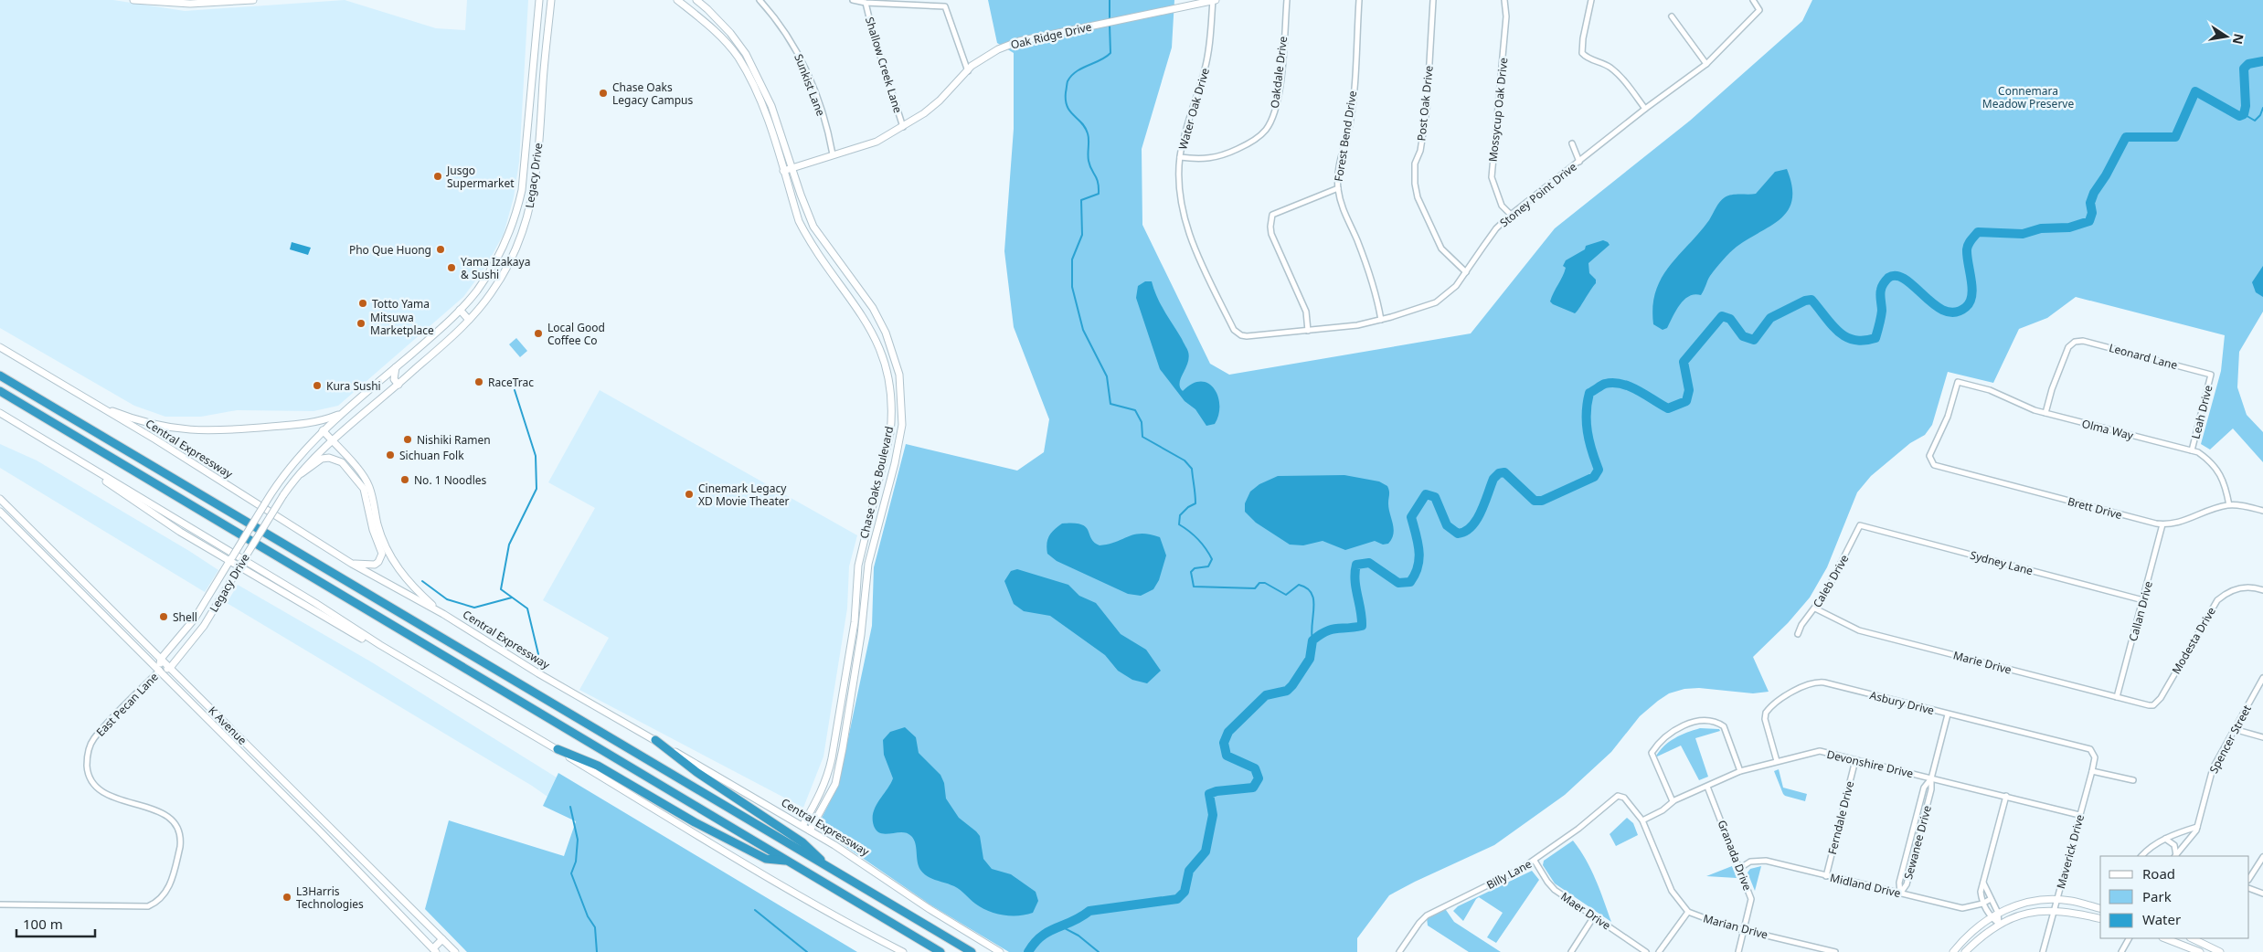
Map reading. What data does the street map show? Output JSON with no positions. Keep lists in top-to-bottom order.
{
  "streets": {
    "main road": [
      "Oak Ridge Drive",
      "Legacy Drive",
      "Central Expressway",
      "Chase Oaks Boulevard",
      "K Avenue"
    ],
    "street": [
      "Shallow Creek Lane",
      "Oakdale Drive",
      "Sunkist Lane",
      "Post Oak Drive",
      "Water Oak Drive",
      "Mossycup Oak Drive",
      "Forest Bend Drive",
      "Stoney Point Drive",
      "Leonard Lane",
      "Leah Drive",
      "Olma Way",
      "Brett Drive",
      "Sydney Lane",
      "Caleb Drive",
      "Callan Drive",
      "Modesta Drive",
      "Marie Drive",
      "Asbury Drive",
      "East Pecan Lane",
      "Spencer Street",
      "Devonshire Drive",
      "Ferndale Drive",
      "Sewanee Drive",
      "Maverick Drive",
      "Granada Drive",
      "Billy Lane",
      "Midland Drive",
      "Maer Drive",
      "Marian Drive"
    ]
  },
  "crossings": [
    ["Oak Ridge Drive", "Shallow Creek Lane"],
    ["Oak Ridge Drive", "Sunkist Lane"],
    ["Oak Ridge Drive", "Water Oak Drive"],
    ["Oak Ridge Drive", "Chase Oaks Boulevard"],
    ["Oakdale Drive", "Water Oak Drive"],
    ["Post Oak Drive", "Stoney Point Drive"],
    ["Water Oak Drive", "Stoney Point Drive"],
    ["Mossycup Oak Drive", "Stoney Point Drive"],
    ["Forest Bend Drive", "Stoney Point Drive"],
    ["Legacy Drive", "K Avenue"],
    ["Leonard Lane", "Leah Drive"],
    ["Leonard Lane", "Olma Way"],
    ["Leah Drive", "Olma Way"],
    ["Olma Way", "Brett Drive"],
    ["Central Expressway", "Chase Oaks Boulevard"],
    ["Brett Drive", "Callan Drive"],
    ["Sydney Lane", "Caleb Drive"],
    ["Sydney Lane", "Callan Drive"],
    ["Caleb Drive", "Marie Drive"],
    ["Callan Drive", "Marie Drive"],
    ["Modesta Drive", "Marie Drive"],
    ["Asbury Drive", "Devonshire Drive"],
    ["Asbury Drive", "Sewanee Drive"],
    ["Asbury Drive", "Maverick Drive"],
    ["East Pecan Lane", "K Avenue"],
    ["Devonshire Drive", "Ferndale Drive"],
    ["Devonshire Drive", "Sewanee Drive"],
    ["Devonshire Drive", "Maverick Drive"],
    ["Devonshire Drive", "Granada Drive"],
    ["Devonshire Drive", "Marian Drive"],
    ["Ferndale Drive", "Midland Drive"],
    ["Sewanee Drive", "Midland Drive"],
    ["Granada Drive", "Midland Drive"],
    ["Granada Drive", "Marian Drive"],
    ["Billy Lane", "Maer Drive"],
    ["Billy Lane", "Marian Drive"]
  ],
  "parks": ["Connemara Meadow Preserve"],
  "places": [
    "Chase Oaks Legacy Campus",
    "Jusgo Supermarket",
    "Pho Que Huong",
    "Yama Izakaya & Sushi",
    "Totto Yama",
    "Mitsuwa Marketplace",
    "Local Good Coffee Co",
    "RaceTrac",
    "Kura Sushi",
    "Nishiki Ramen",
    "Sichuan Folk",
    "No. 1 Noodles",
    "Cinemark Legacy XD Movie Theater",
    "Shell",
    "L3Harris Technologies"
  ],
  "legend": ["Road", "Park", "Water"],
  "scale_bar": "100 m",
  "north": "right"
}
